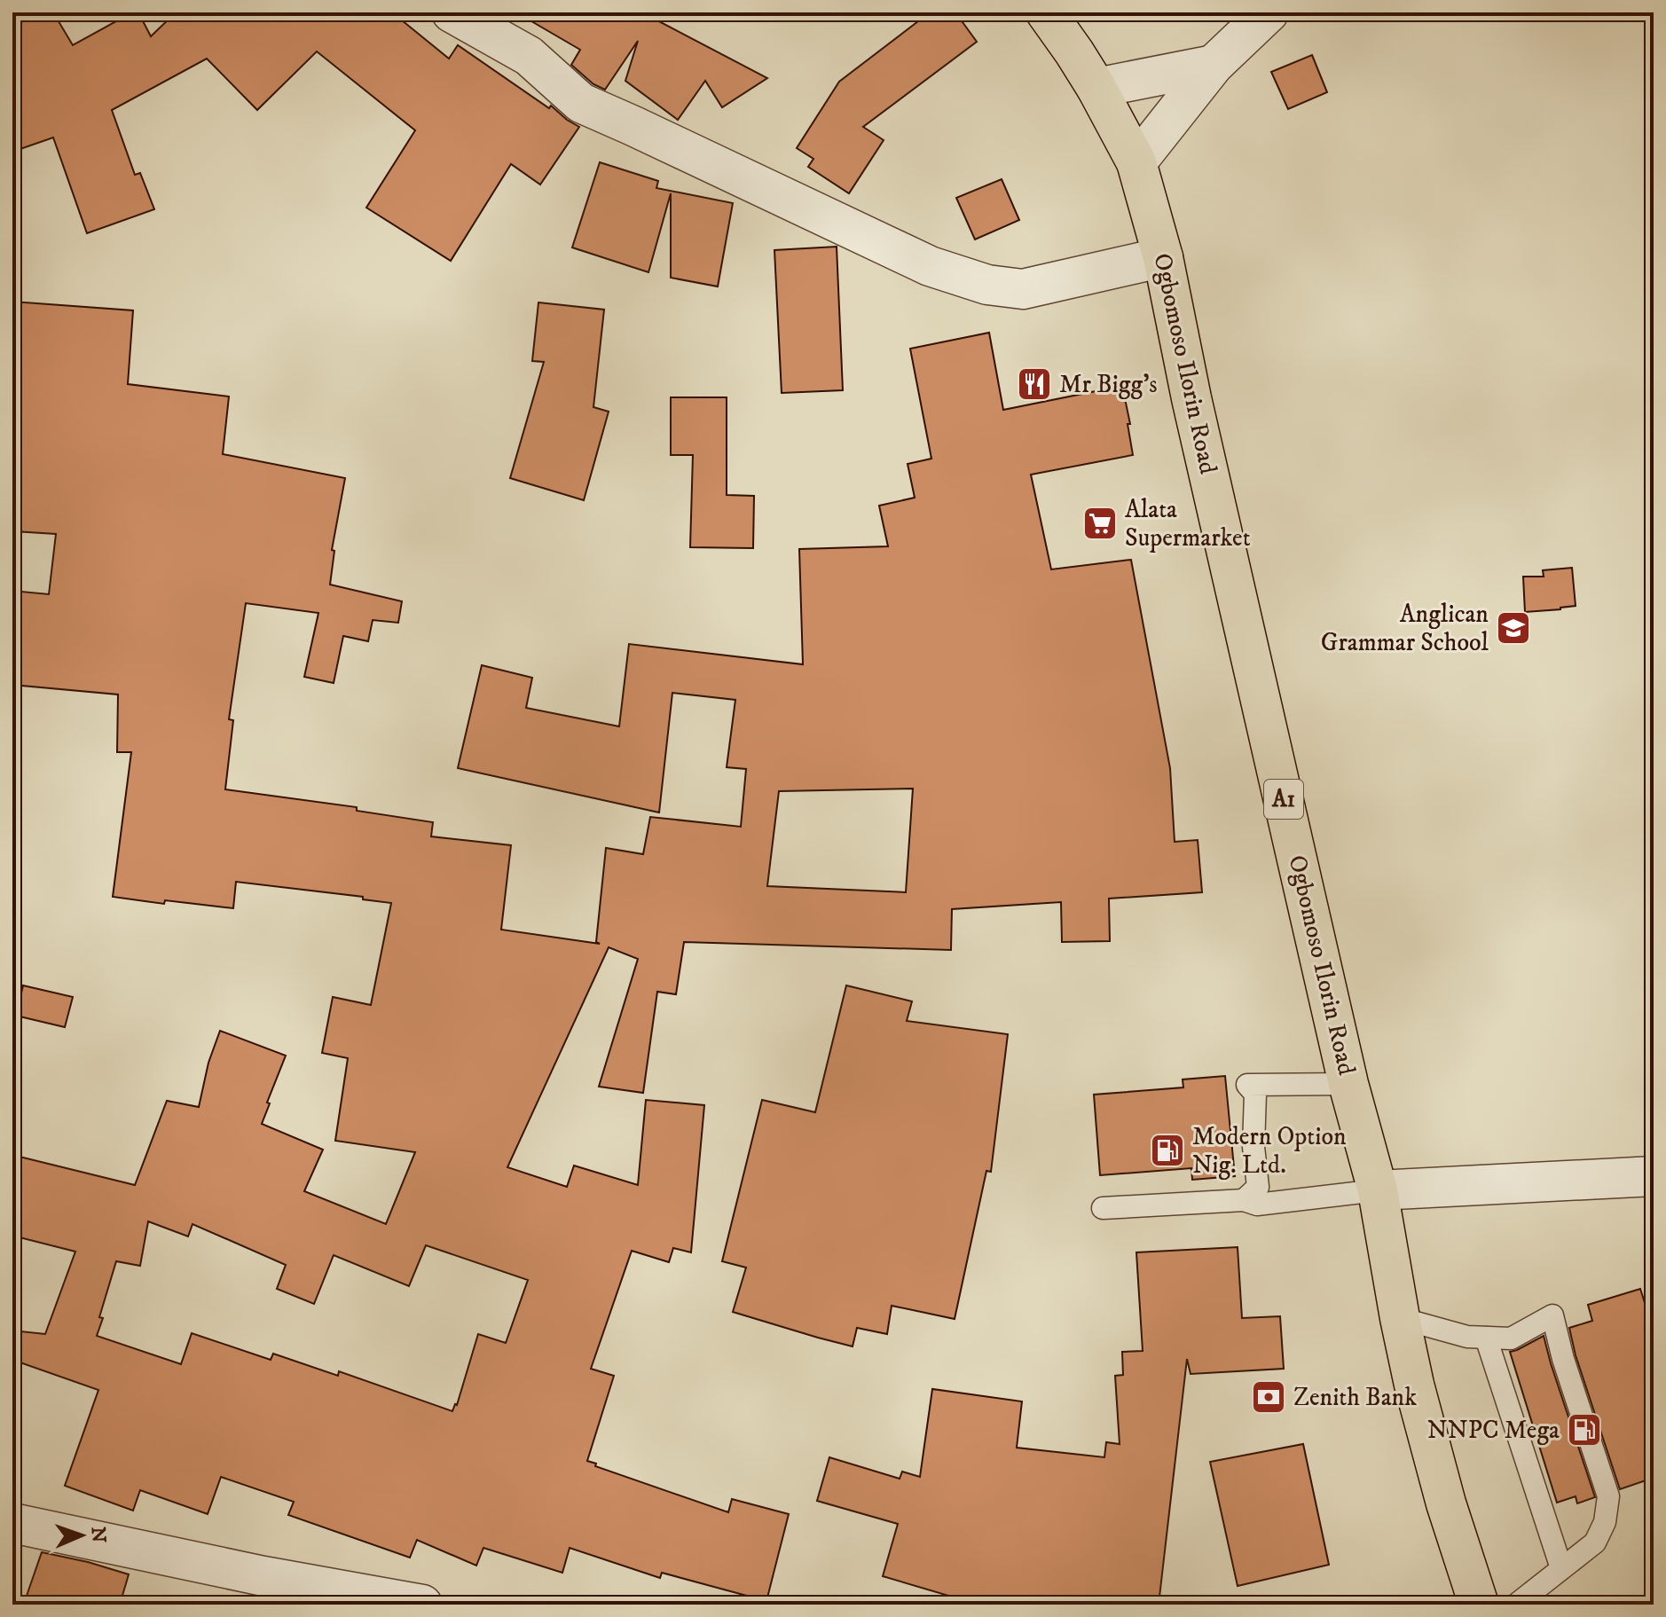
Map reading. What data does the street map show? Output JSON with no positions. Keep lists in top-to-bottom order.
{
  "streets": {
    "highway": ["Ogbomoso Ilorin Road", "A1"]
  },
  "places": {
    "restaurant": ["Mr Bigg's"],
    "supermarket": ["Alata Supermarket"],
    "school or university": ["Anglican Grammar School"],
    "fuel station": ["Modern Option Nig. Ltd.", "NNPC Mega"],
    "bank": ["Zenith Bank"]
  },
  "north": "right"
}
